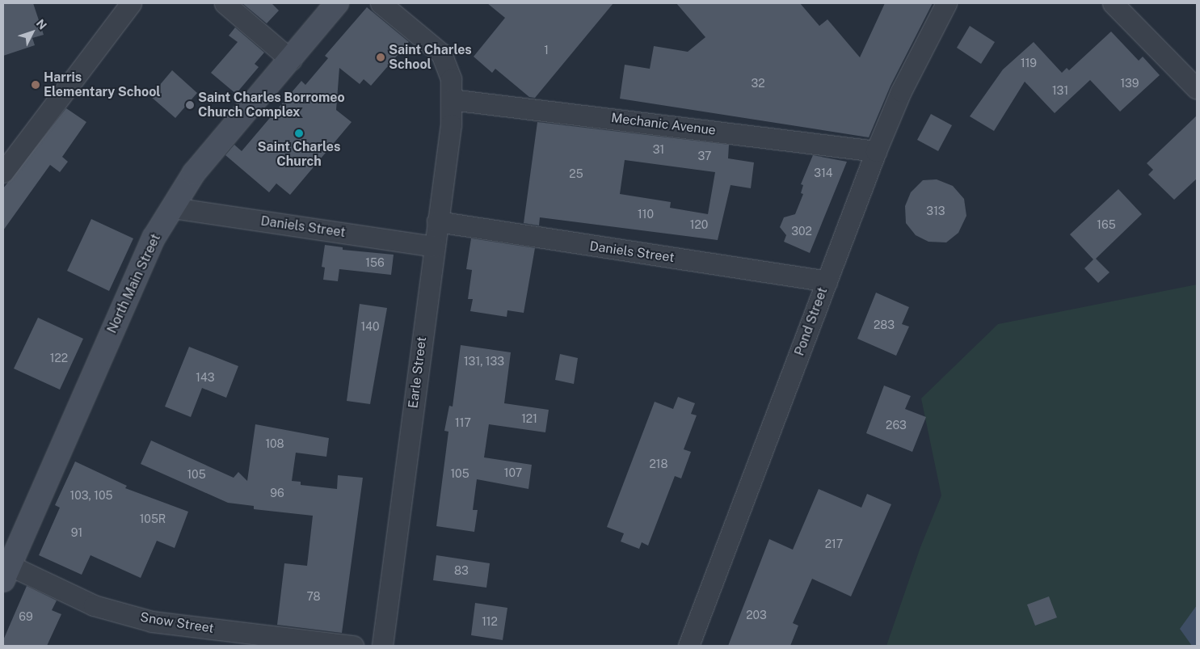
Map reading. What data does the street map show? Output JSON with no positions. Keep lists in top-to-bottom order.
{
  "streets": {
    "street": [
      "Mechanic Avenue",
      "Daniels Street",
      "North Main Street",
      "Pond Street",
      "Earle Street",
      "Snow Street"
    ]
  },
  "crossings": [
    ["Mechanic Avenue", "Pond Street"],
    ["Mechanic Avenue", "Earle Street"],
    ["Daniels Street", "North Main Street"],
    ["Daniels Street", "Pond Street"],
    ["Daniels Street", "Earle Street"],
    ["North Main Street", "Snow Street"]
  ],
  "places": [
    "Saint Charles School",
    "Harris Elementary School",
    "Saint Charles Borromeo Church Complex",
    "Saint Charles Church"
  ],
  "house_numbers": [
    "1",
    "119",
    "32",
    "139",
    "131",
    "31",
    "37",
    "314",
    "25",
    "313",
    "110",
    "120",
    "165",
    "302",
    "156",
    "283",
    "140",
    "122",
    "131, 133",
    "143",
    "121",
    "117",
    "263",
    "108",
    "218",
    "107",
    "105",
    "105",
    "96",
    "103, 105",
    "105R",
    "91",
    "217",
    "83",
    "78",
    "203",
    "69",
    "112"
  ],
  "north": "top right"
}
